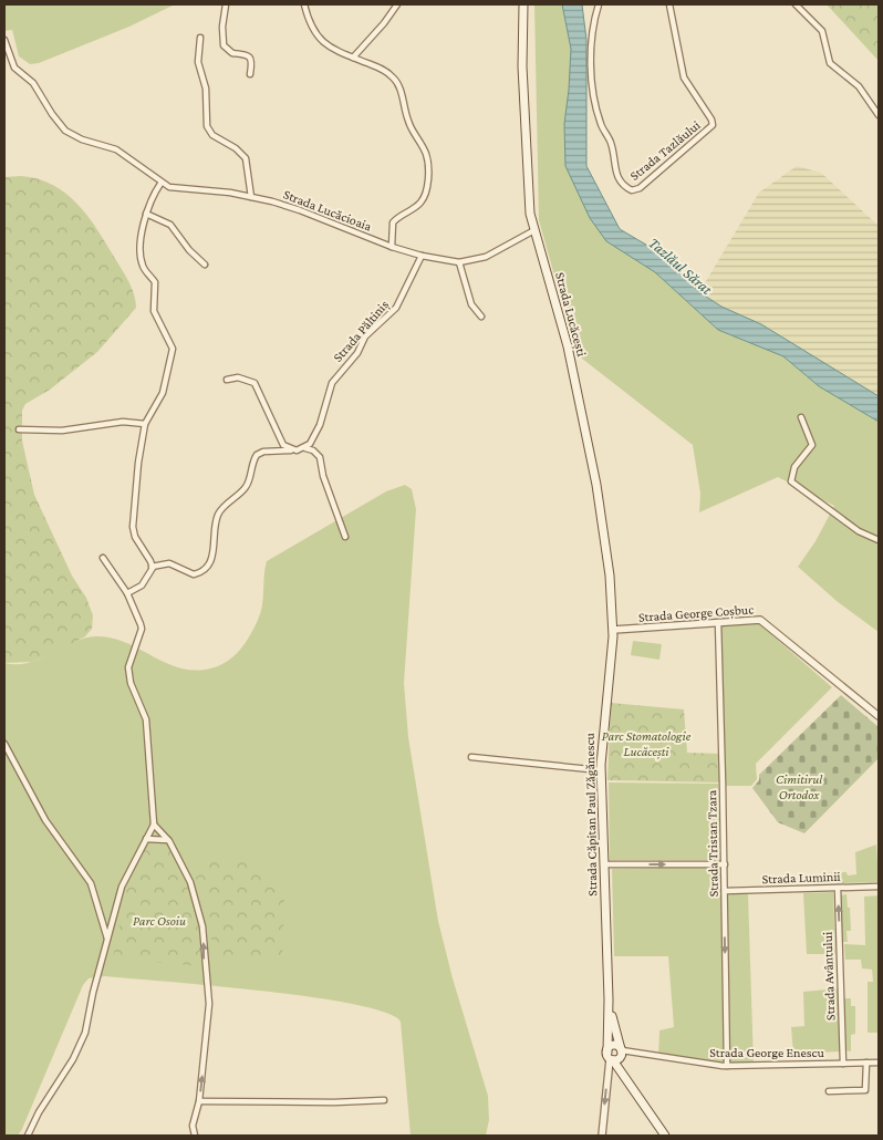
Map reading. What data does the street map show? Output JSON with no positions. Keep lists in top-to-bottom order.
{
  "streets": {
    "main road": ["Strada Lucăcești", "Strada Căpitan Paul Zăgănescu"],
    "street": [
      "Strada Tazlăului",
      "Strada Lucăcioaia",
      "Strada Păltiniș",
      "Strada George Coșbuc",
      "Strada Tristan Tzara",
      "Strada Luminii",
      "Strada Avântului",
      "Strada George Enescu"
    ]
  },
  "crossings": [
    ["Strada Lucăcioaia", "Strada Lucăcești"],
    ["Strada Lucăcioaia", "Strada Păltiniș"],
    ["Strada Lucăcești", "Strada George Coșbuc"],
    ["Strada Lucăcești", "Strada Căpitan Paul Zăgănescu"],
    ["Strada George Coșbuc", "Strada Căpitan Paul Zăgănescu"],
    ["Strada George Coșbuc", "Strada Tristan Tzara"],
    ["Strada Căpitan Paul Zăgănescu", "Strada George Enescu"],
    ["Strada Tristan Tzara", "Strada Luminii"],
    ["Strada Tristan Tzara", "Strada George Enescu"],
    ["Strada Luminii", "Strada Avântului"],
    ["Strada Avântului", "Strada George Enescu"]
  ],
  "one_way": ["Strada Tristan Tzara", "Strada Avântului"],
  "water": ["Tazlăul Sărat"],
  "parks": ["Parc Stomatologie Lucăcești", "Cimitirul Ortodox", "Parc Osoiu"]
}
